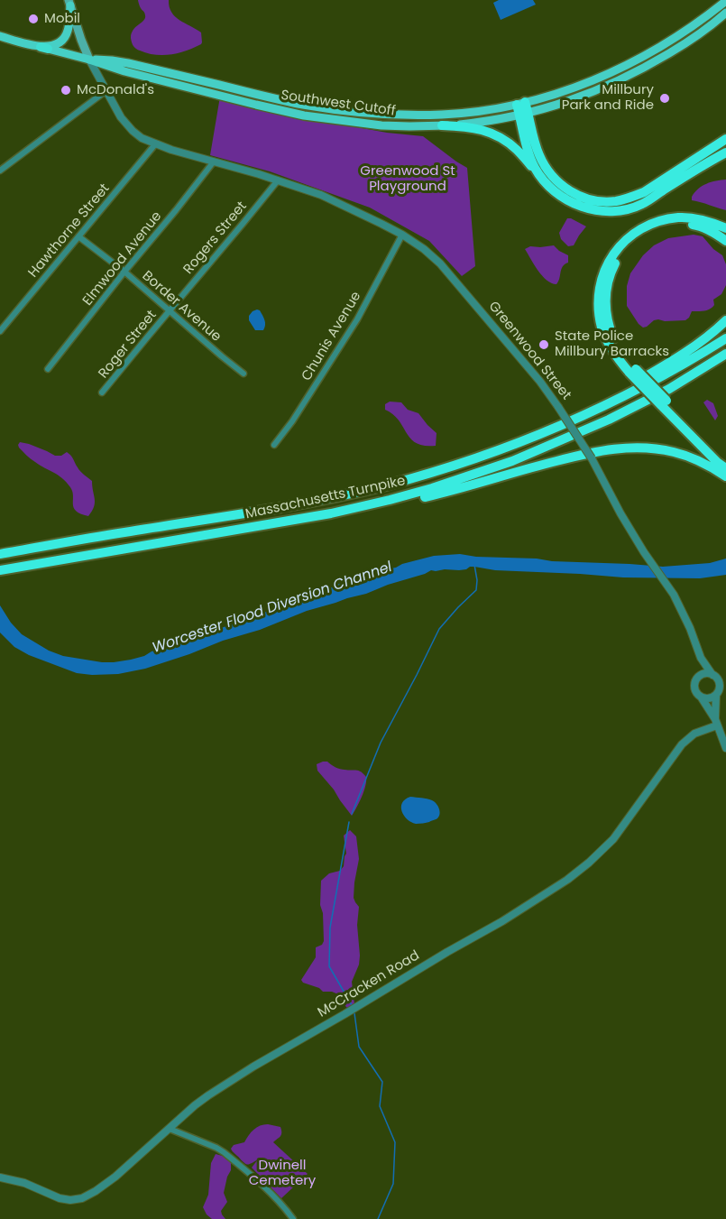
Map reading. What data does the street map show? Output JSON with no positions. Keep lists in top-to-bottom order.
{
  "streets": {
    "highway": ["Massachusetts Turnpike"],
    "main road": ["Southwest Cutoff", "Greenwood Street"],
    "street": [
      "Hawthorne Street",
      "Rogers Street",
      "Elmwood Avenue",
      "Border Avenue",
      "Chunis Avenue",
      "Roger Street",
      "McCracken Road"
    ]
  },
  "crossings": [
    ["Southwest Cutoff", "Greenwood Street"],
    ["Hawthorne Street", "Border Avenue"],
    ["Hawthorne Street", "Greenwood Street"],
    ["Rogers Street", "Border Avenue"],
    ["Rogers Street", "Roger Street"],
    ["Rogers Street", "Greenwood Street"],
    ["Elmwood Avenue", "Border Avenue"],
    ["Elmwood Avenue", "Greenwood Street"],
    ["Border Avenue", "Roger Street"],
    ["Chunis Avenue", "Greenwood Street"]
  ],
  "water": ["Worcester Flood Diversion Channel"],
  "parks": ["Greenwood St Playground", "Dwinell Cemetery"],
  "places": [
    "Mobil",
    "McDonald's",
    "Millbury Park and Ride",
    "State Police Millbury Barracks"
  ]
}
